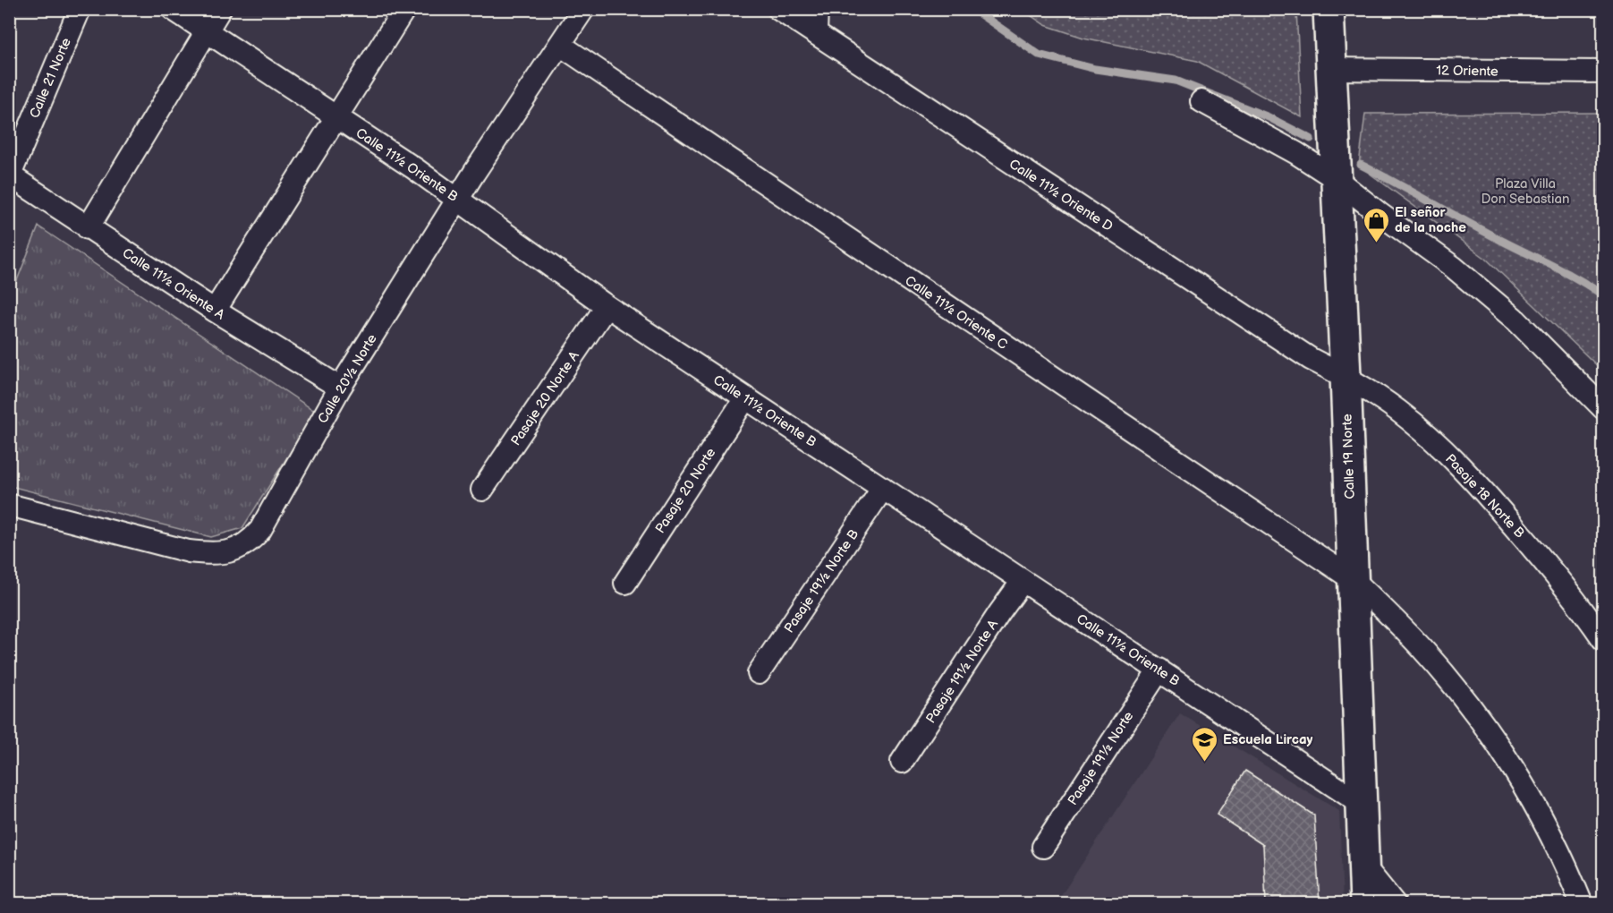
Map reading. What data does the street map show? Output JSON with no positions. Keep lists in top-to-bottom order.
{
  "streets": {
    "street": [
      "12 Oriente",
      "Calle 21 Norte",
      "Calle 11½ Oriente B",
      "Calle 11½ Oriente D",
      "Calle 11½ Oriente A",
      "Calle 11½ Oriente C",
      "Calle 20½ Norte",
      "Pasaje 20 Norte A",
      "Calle 19 Norte",
      "Pasaje 20 Norte",
      "Pasaje 18 Norte B",
      "Pasaje 19½ Norte B",
      "Pasaje 19½ Norte A",
      "Pasaje 19½ Norte"
    ]
  },
  "crossings": [
    ["12 Oriente", "Calle 19 Norte"],
    ["Calle 21 Norte", "Calle 11½ Oriente A"],
    ["Calle 11½ Oriente B", "Calle 20½ Norte"],
    ["Calle 11½ Oriente B", "Pasaje 20 Norte A"],
    ["Calle 11½ Oriente B", "Calle 19 Norte"],
    ["Calle 11½ Oriente B", "Pasaje 20 Norte"],
    ["Calle 11½ Oriente B", "Pasaje 19½ Norte B"],
    ["Calle 11½ Oriente B", "Pasaje 19½ Norte A"],
    ["Calle 11½ Oriente B", "Pasaje 19½ Norte"],
    ["Calle 11½ Oriente D", "Calle 19 Norte"],
    ["Calle 11½ Oriente D", "Pasaje 18 Norte B"],
    ["Calle 11½ Oriente A", "Calle 20½ Norte"],
    ["Calle 11½ Oriente C", "Calle 20½ Norte"],
    ["Calle 11½ Oriente C", "Calle 19 Norte"],
    ["Calle 19 Norte", "Pasaje 18 Norte B"]
  ],
  "parks": ["Plaza Villa Don Sebastian"],
  "places": {
    "shop": ["El señor de la noche"],
    "school or university": ["Escuela Lircay"]
  }
}
